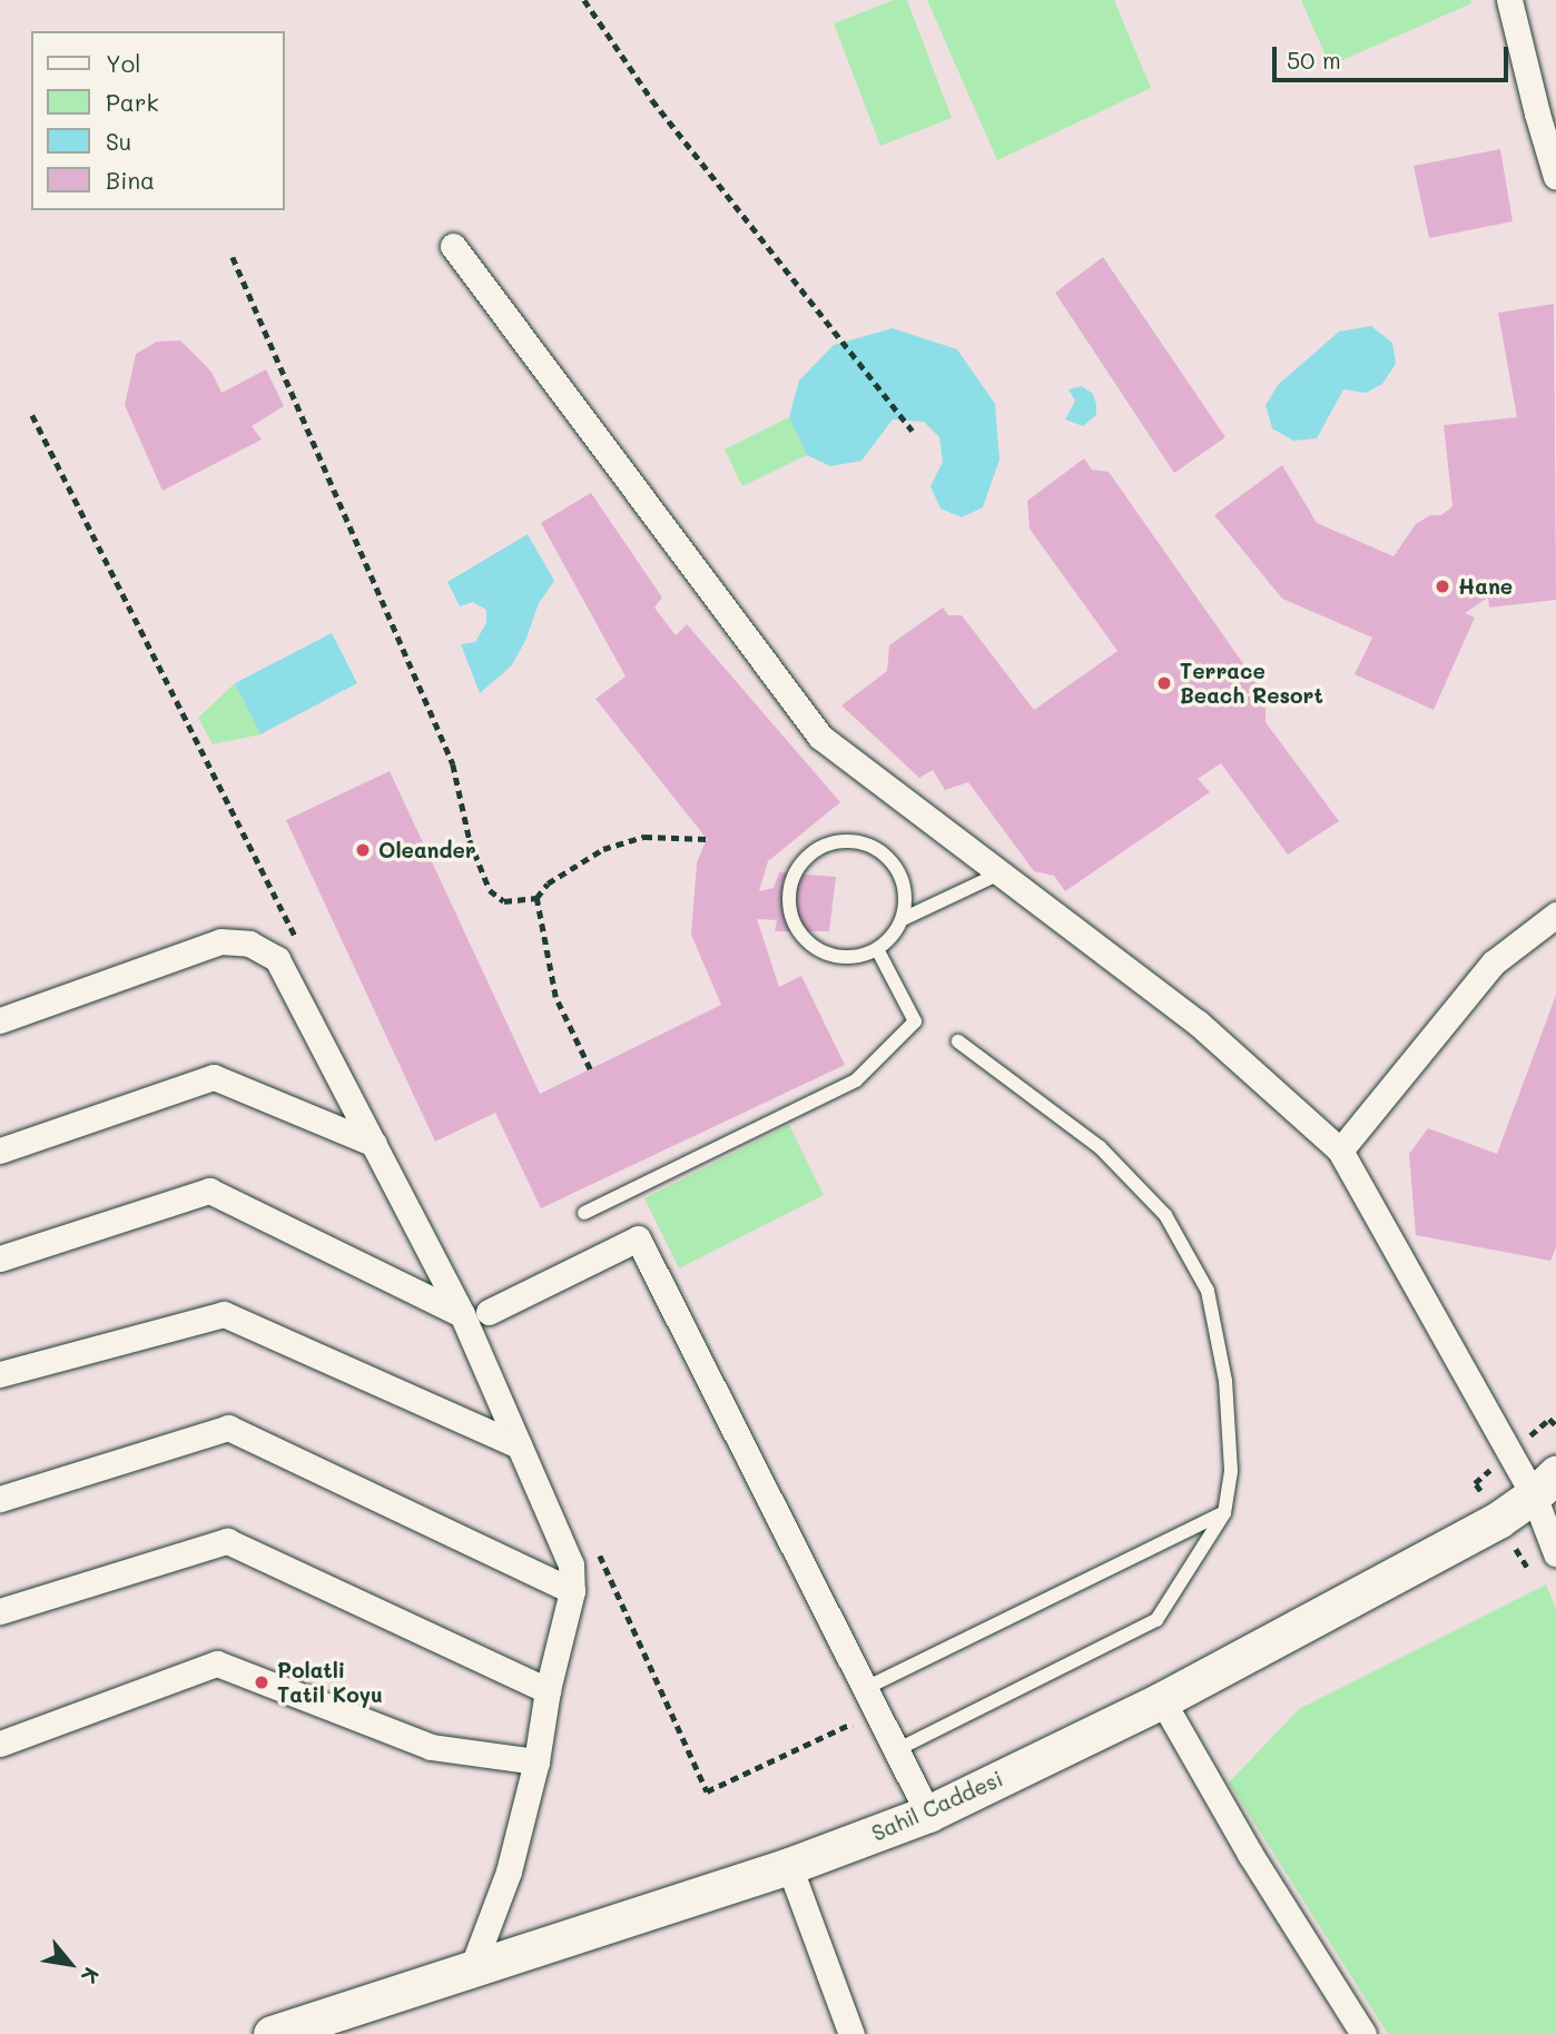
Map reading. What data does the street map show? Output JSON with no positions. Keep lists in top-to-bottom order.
{
  "streets": {
    "main road": ["Sahil Caddesi"]
  },
  "places": [
    "Hane",
    "Terrace Beach Resort",
    "Oleander",
    "Polatli Tatil Koyu"
  ],
  "legend": [
    "Yol",
    "Park",
    "Su",
    "Bina"
  ],
  "scale_bar": "50 m",
  "north": "bottom right"
}
